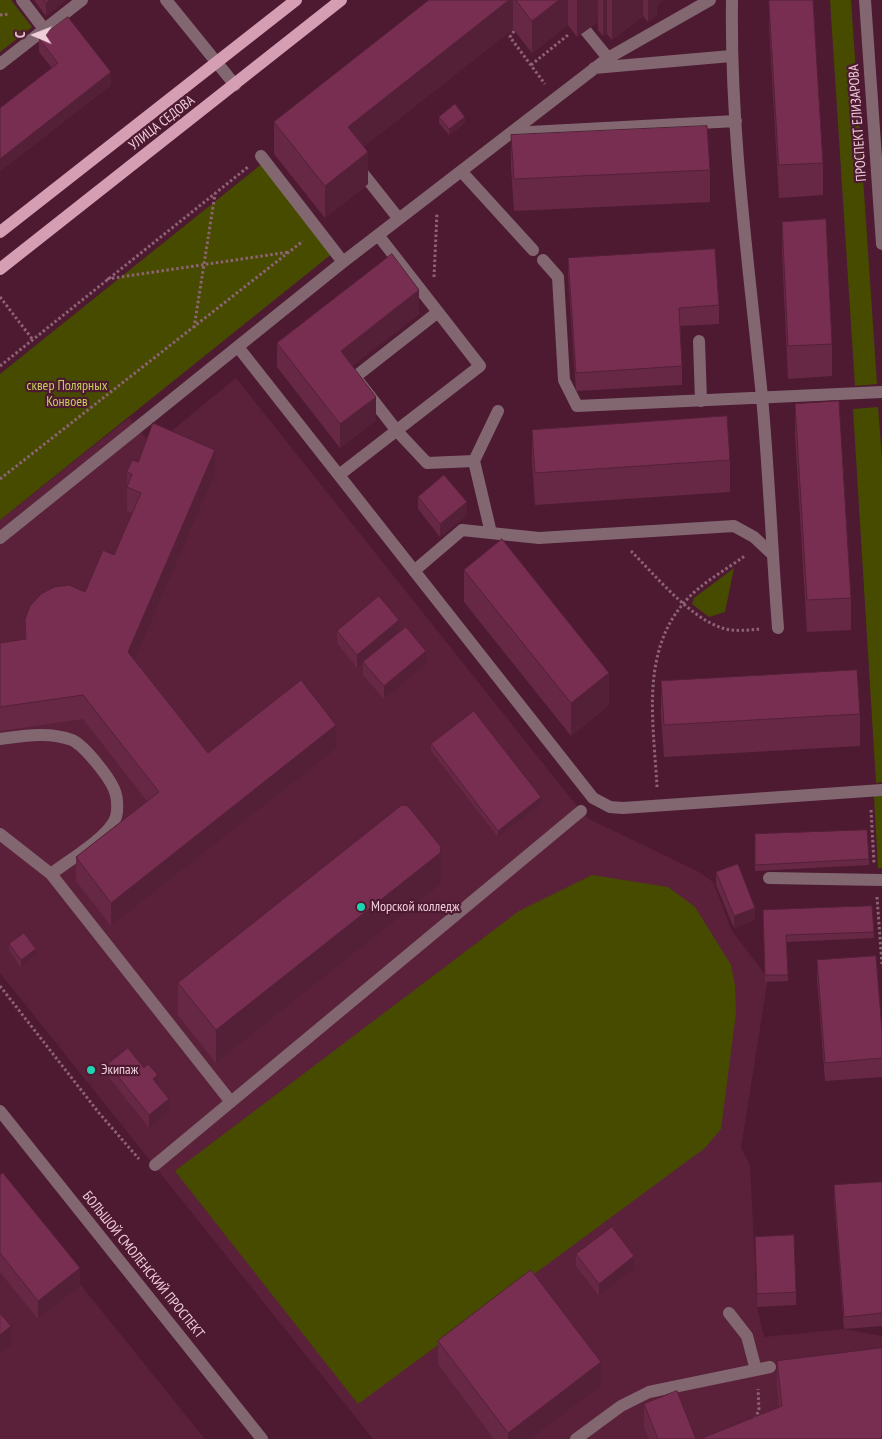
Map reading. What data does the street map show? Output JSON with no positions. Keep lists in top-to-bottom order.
{
  "streets": {
    "main road": ["УЛИЦА СЕДОВА"],
    "street": ["ПРОСПЕКТ ЕЛИЗАРОВА", "БОЛЬШОЙ СМОЛЕНСКИЙ ПРОСПЕКТ"]
  },
  "parks": ["сквер Полярных Конвоев"],
  "places": ["Морской колледж", "Экипаж"],
  "north": "left"
}
